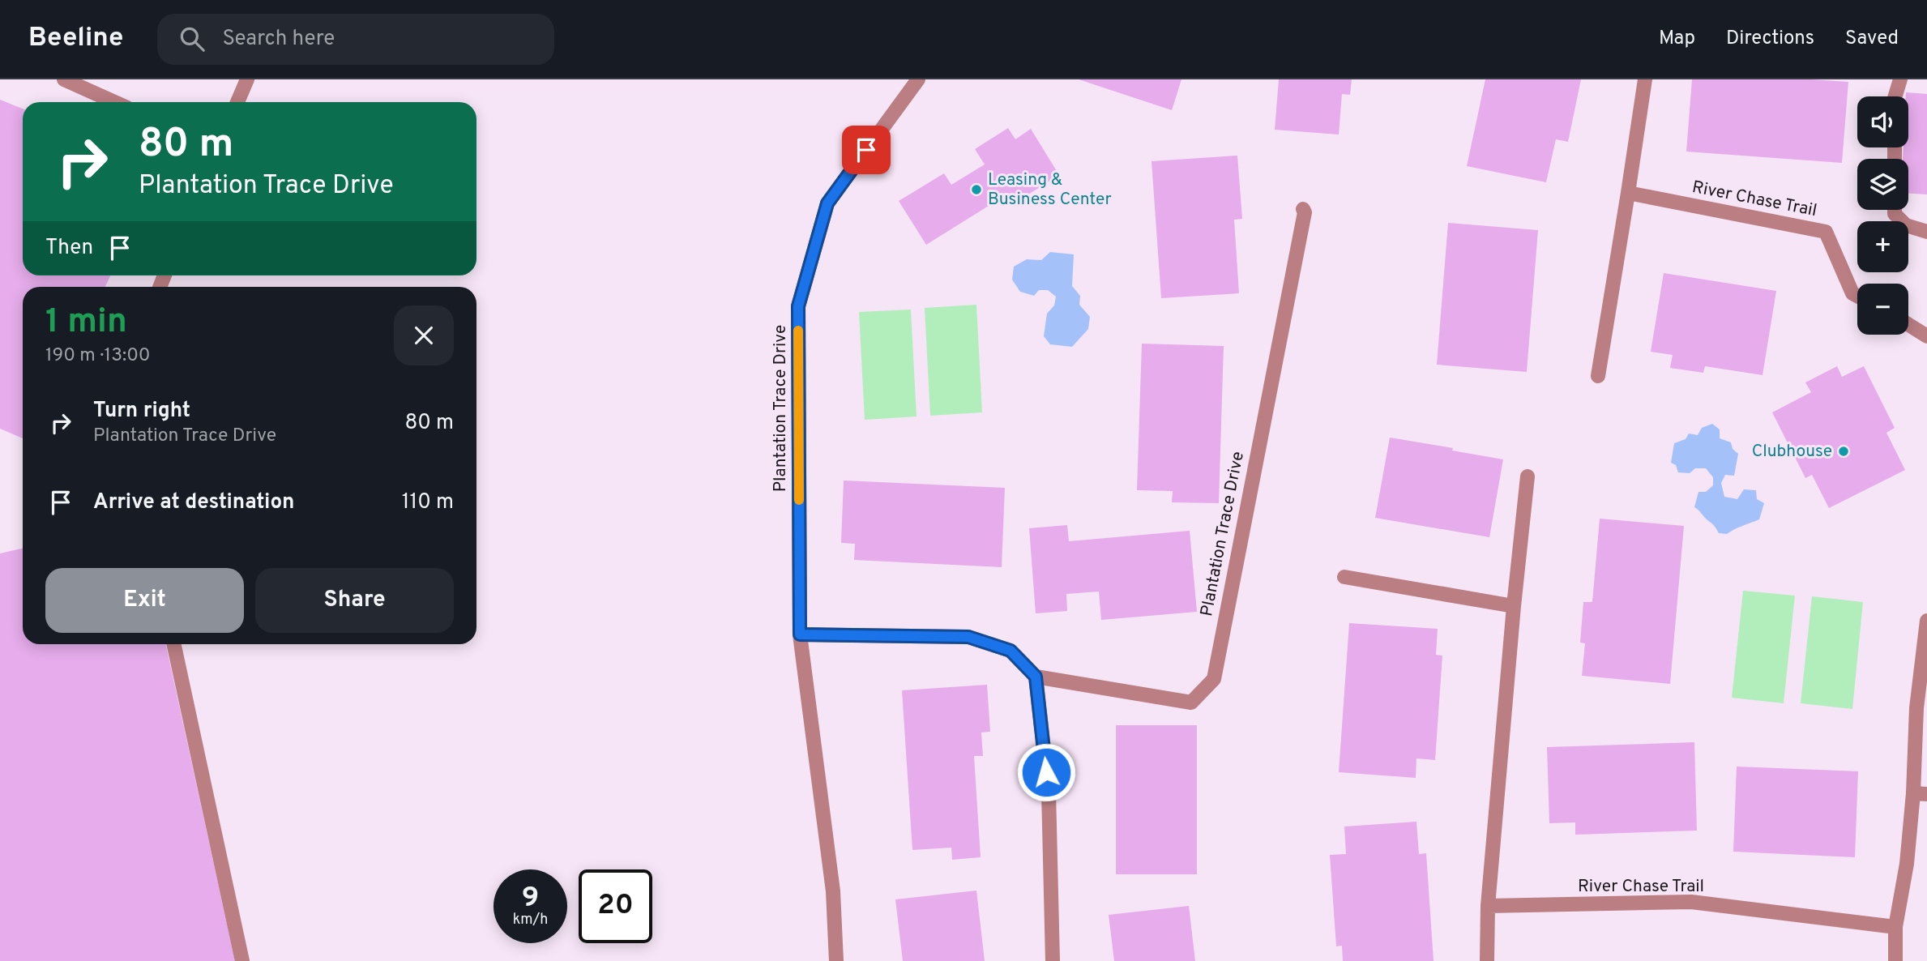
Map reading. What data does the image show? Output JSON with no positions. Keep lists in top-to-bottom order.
{
  "streets": {
    "street": ["River Chase Trail", "Plantation Trace Drive"]
  },
  "places": ["Leasing & Business Center", "Clubhouse"],
  "page": {
    "header": "Beeline",
    "search": "Search here",
    "nav": ["Map", "Directions", "Saved"],
    "map_buttons": ["+", "−"],
    "turn": ["80 m", "Plantation Trace Drive"],
    "then": "Then",
    "heading": ["1 min", "190 m · 13:00"],
    "list": [
      {
        "name": "Turn right",
        "note": "Plantation Trace Drive",
        "value": "80 m"
      },
      {
        "name": "Arrive at destination",
        "value": "110 m"
      }
    ],
    "buttons": ["Exit", "Share"],
    "speed": "9 km/h",
    "limit": "20"
  }
}
